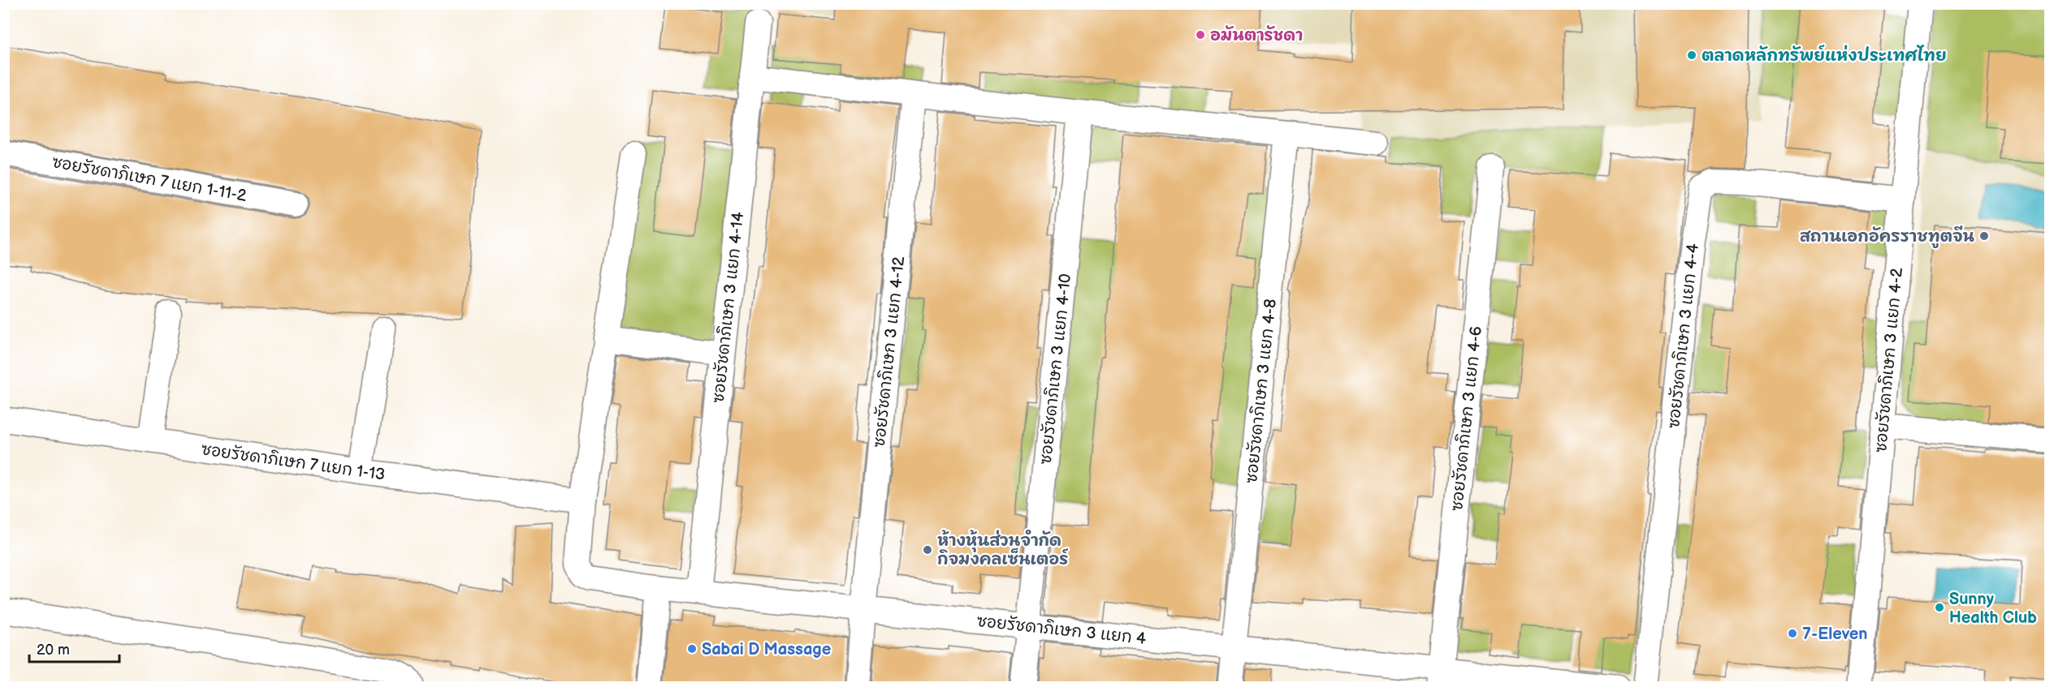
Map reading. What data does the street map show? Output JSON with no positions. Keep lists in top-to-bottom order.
{
  "streets": {
    "street": [
      "ซอยรัชดาภิเษก 7 แยก 1-11-2",
      "ซอยรัชดาภิเษก 3 แยก 4-14",
      "ซอยรัชดาภิเษก 3 แยก 4-4",
      "ซอยรัชดาภิเษก 3 แยก 4-12",
      "ซอยรัชดาภิเษก 3 แยก 4-2",
      "ซอยรัชดาภิเษก 3 แยก 4-10",
      "ซอยรัชดาภิเษก 3 แยก 4-8",
      "ซอยรัชดาภิเษก 3 แยก 4-6",
      "ซอยรัชดาภิเษก 7 แยก 1-13",
      "ซอยรัชดาภิเษก 3 แยก 4"
    ]
  },
  "crossings": [
    ["ซอยรัชดาภิเษก 3 แยก 4-14", "ซอยรัชดาภิเษก 3 แยก 4"],
    ["ซอยรัชดาภิเษก 3 แยก 4-4", "ซอยรัชดาภิเษก 3 แยก 4-2"],
    ["ซอยรัชดาภิเษก 3 แยก 4-12", "ซอยรัชดาภิเษก 3 แยก 4"],
    ["ซอยรัชดาภิเษก 3 แยก 4-10", "ซอยรัชดาภิเษก 3 แยก 4"],
    ["ซอยรัชดาภิเษก 3 แยก 4-8", "ซอยรัชดาภิเษก 3 แยก 4"],
    ["ซอยรัชดาภิเษก 3 แยก 4-6", "ซอยรัชดาภิเษก 3 แยก 4"],
    ["ซอยรัชดาภิเษก 7 แยก 1-13", "ซอยรัชดาภิเษก 3 แยก 4"]
  ],
  "places": [
    "อมันตารัชดา",
    "ตลาดหลักทรัพย์แห่งประเทศไทย",
    "สถานเอกอัครราชทูตจีน",
    "ห้างหุ้นส่วนจำกัด กิจมงคลเซ็นเตอร์",
    "Sunny Health Club",
    "7-Eleven",
    "Sabai D Massage"
  ],
  "scale_bar": "20 m"
}
